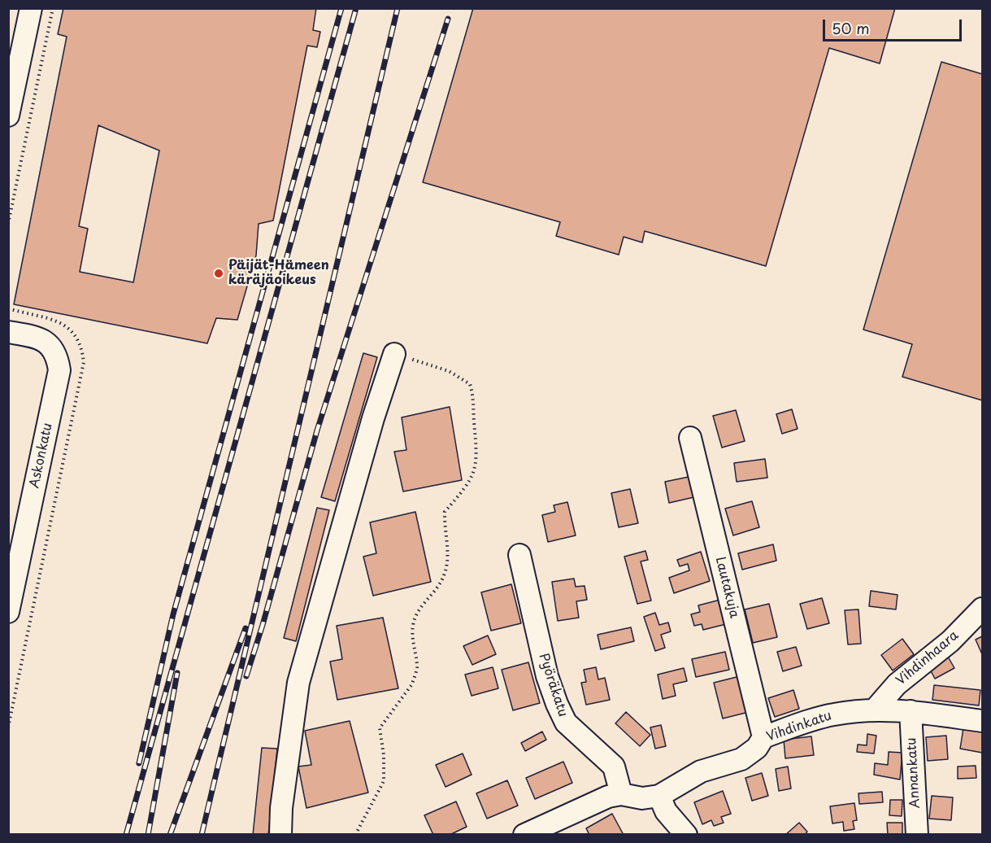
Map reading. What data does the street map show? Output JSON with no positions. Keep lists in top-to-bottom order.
{
  "streets": {
    "street": [
      "Askonkatu",
      "Lautakuja",
      "Vihdinhaara",
      "Pyöräkatu",
      "Vihdinkatu",
      "Annankatu"
    ]
  },
  "crossings": [
    ["Lautakuja", "Vihdinkatu"],
    ["Vihdinhaara", "Vihdinkatu"],
    ["Pyöräkatu", "Vihdinkatu"],
    ["Vihdinkatu", "Annankatu"]
  ],
  "places": ["Päijät-Hämeen käräjäoikeus"],
  "scale_bar": "50 m"
}
